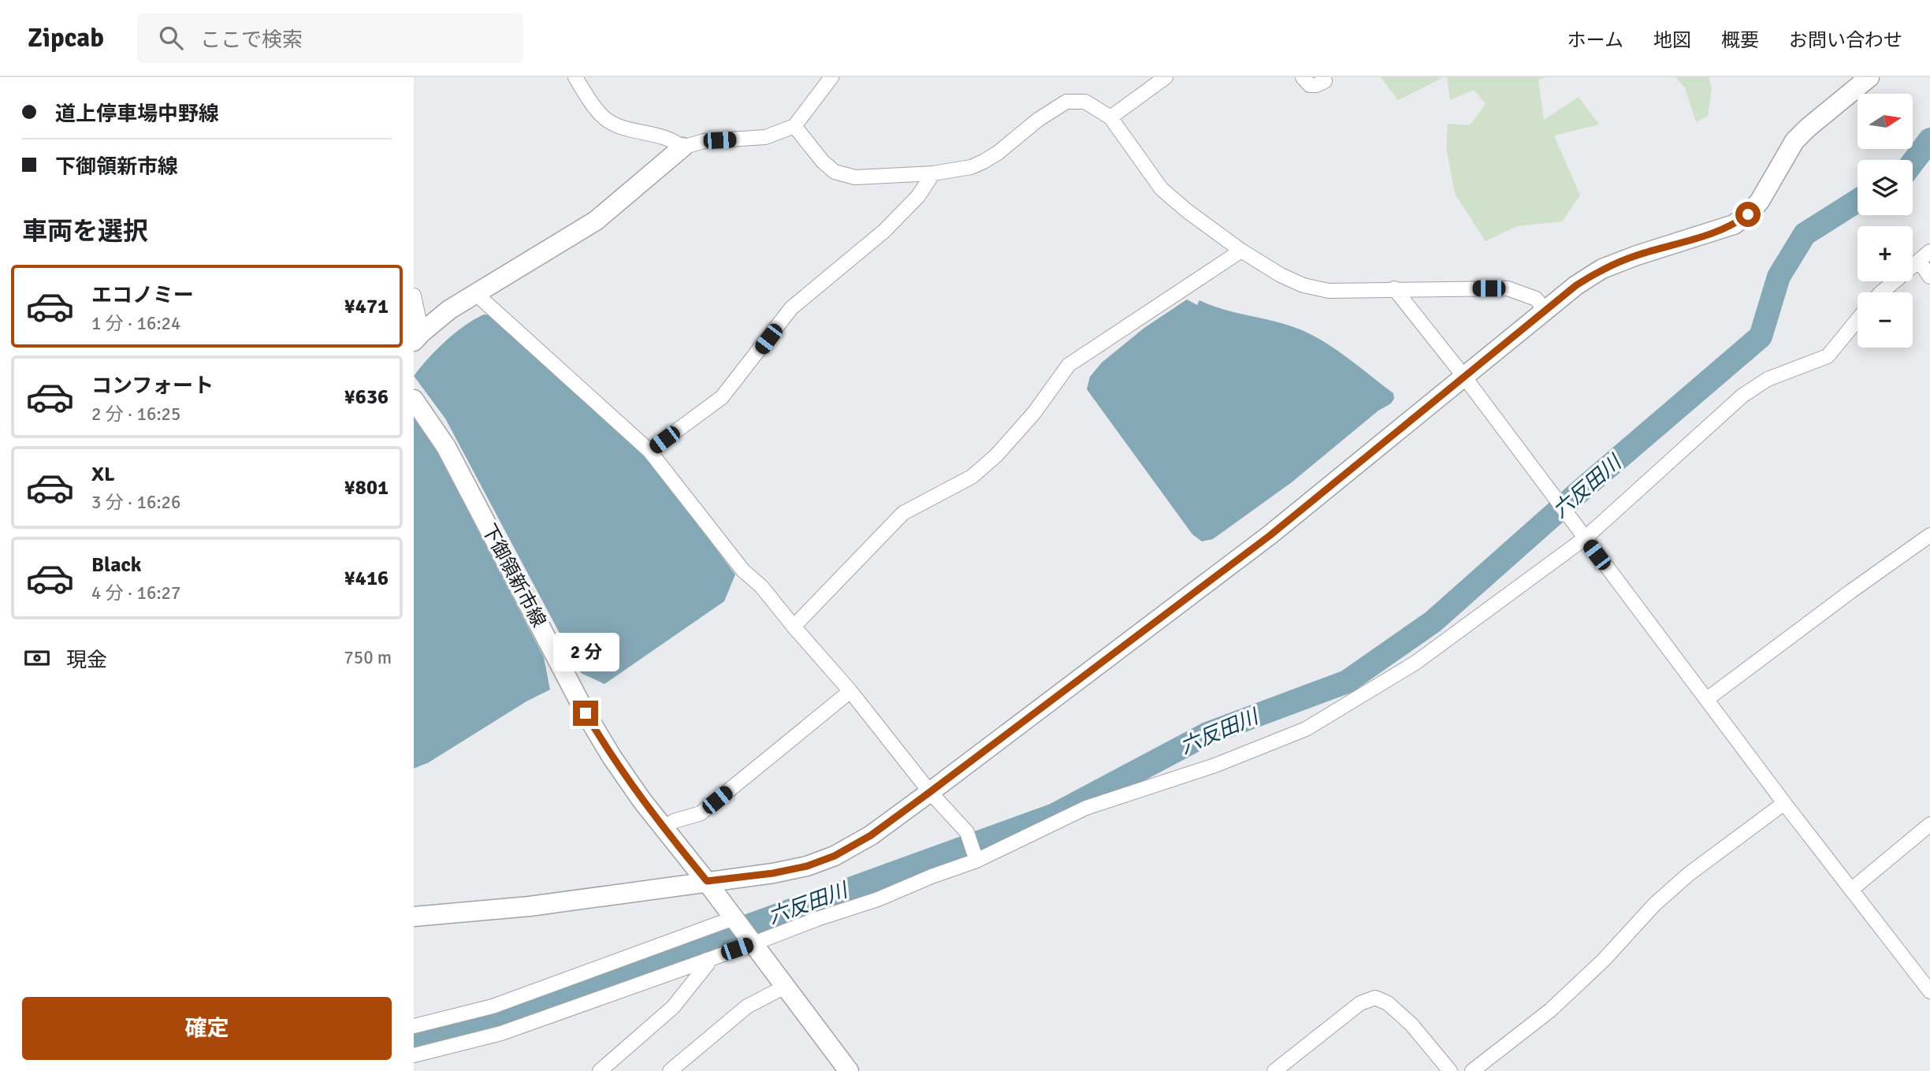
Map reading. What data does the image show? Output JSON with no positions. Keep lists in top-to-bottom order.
{
  "streets": {
    "main road": ["下御領新市線"]
  },
  "water": ["六反田川"],
  "north": "right",
  "page": {
    "header": "Zipcab",
    "search": "ここで検索",
    "nav": [
      "ホーム",
      "地図",
      "概要",
      "お問い合わせ"
    ],
    "banner": ["道上停車場中野線", "下御領新市線"],
    "map_buttons": ["+", "−"],
    "heading": "車両を選択",
    "list": [
      {
        "name": "エコノミー",
        "note": "1 分 · 16:24",
        "value": "¥471"
      },
      {
        "name": "コンフォート",
        "note": "2 分 · 16:25",
        "value": "¥636"
      },
      {
        "name": "XL",
        "note": "3 分 · 16:26",
        "value": "¥801"
      },
      {
        "name": "Black",
        "note": "4 分 · 16:27",
        "value": "¥416"
      }
    ],
    "pay": ["現金", "750 m"],
    "bubble": "2 分",
    "buttons": "確定"
  }
}
